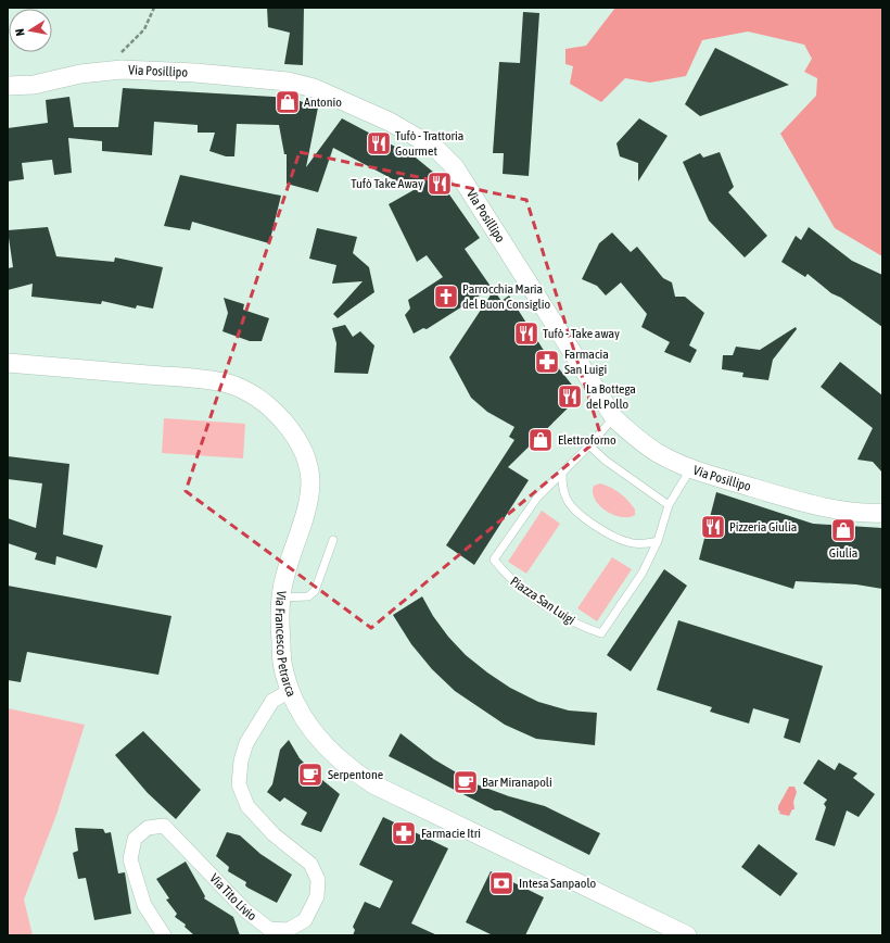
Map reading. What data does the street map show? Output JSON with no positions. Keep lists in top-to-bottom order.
{
  "streets": {
    "street": ["Via Posillipo", "Via Francesco Petrarca", "Via Tito Livio"],
    "lane": ["Piazza San Luigi"]
  },
  "crossings": [
    ["Via Posillipo", "Piazza San Luigi"],
    ["Via Francesco Petrarca", "Via Tito Livio"]
  ],
  "places": {
    "shop": ["Antonio", "Elettroforno", "Giulia"],
    "restaurant": [
      "Tufò - Trattoria Gourmet",
      "Tufò Take Away",
      "Tufò - Take away",
      "La Bottega del Pollo",
      "Pizzeria Giulia"
    ],
    "church": ["Parrocchia Maria del Buon Consiglio"],
    "pharmacy": ["Farmacia San Luigi", "Farmacie Itri"],
    "cafe": ["Serpentone", "Bar Miranapoli"],
    "bank": ["Intesa Sanpaolo"]
  },
  "north": "left"
}
